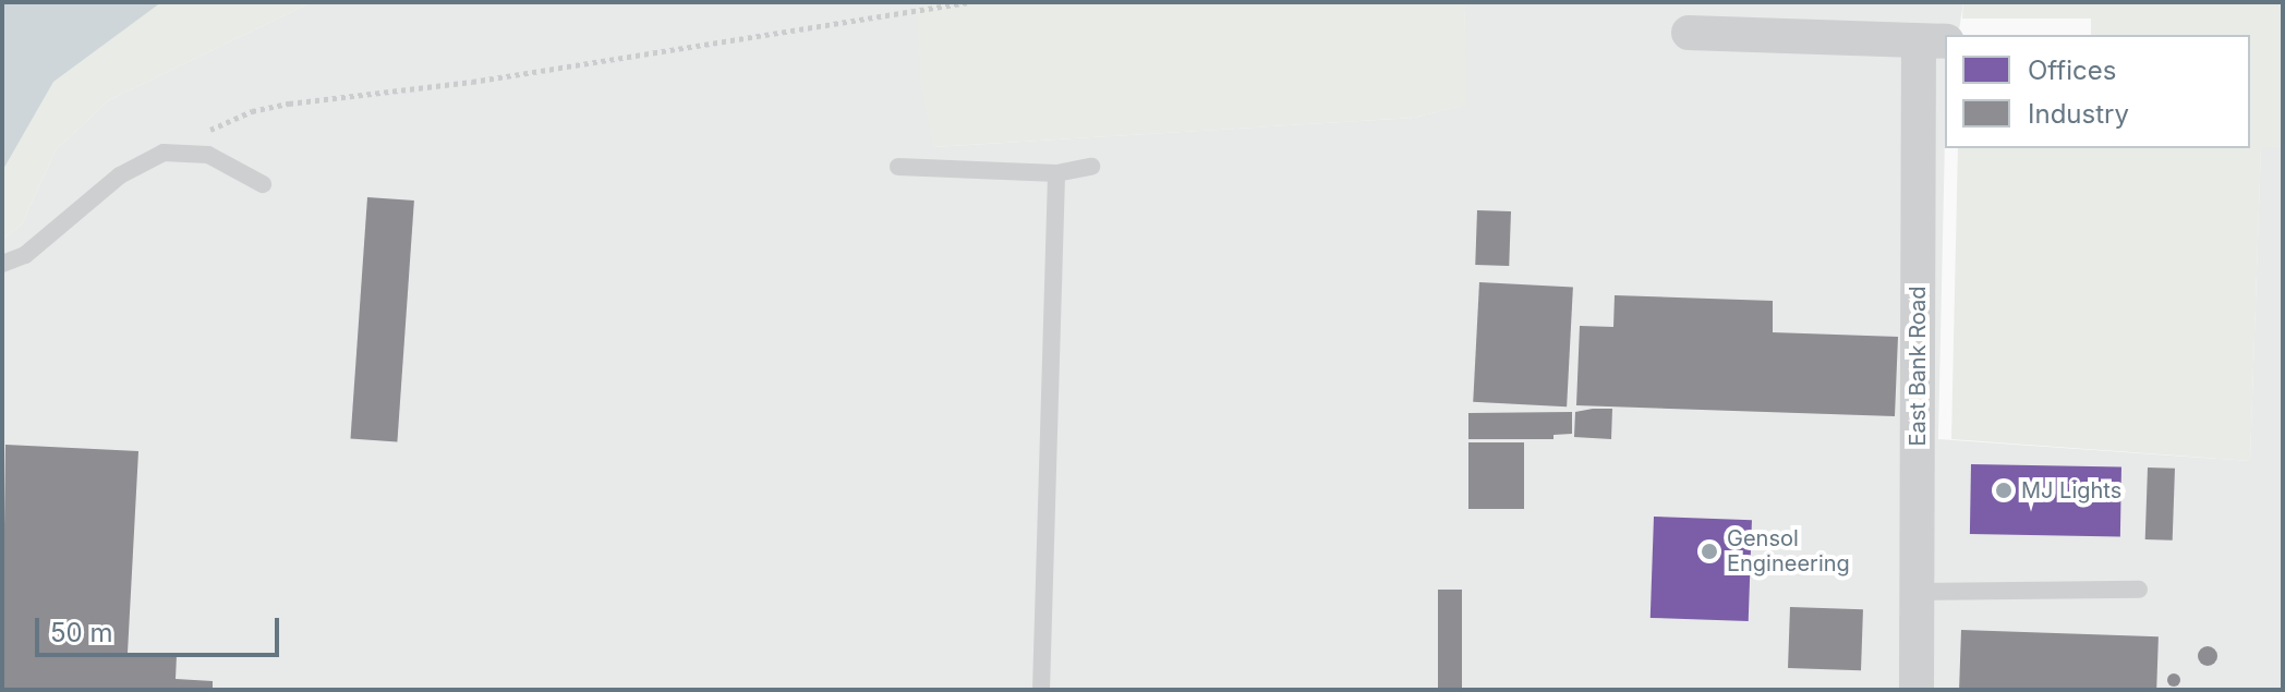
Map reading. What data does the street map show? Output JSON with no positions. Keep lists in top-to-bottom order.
{
  "streets": {
    "street": ["East Bank Road"]
  },
  "places": ["MJ Lights", "Gensol Engineering"],
  "legend": ["Offices", "Industry"],
  "scale_bar": "50 m"
}
